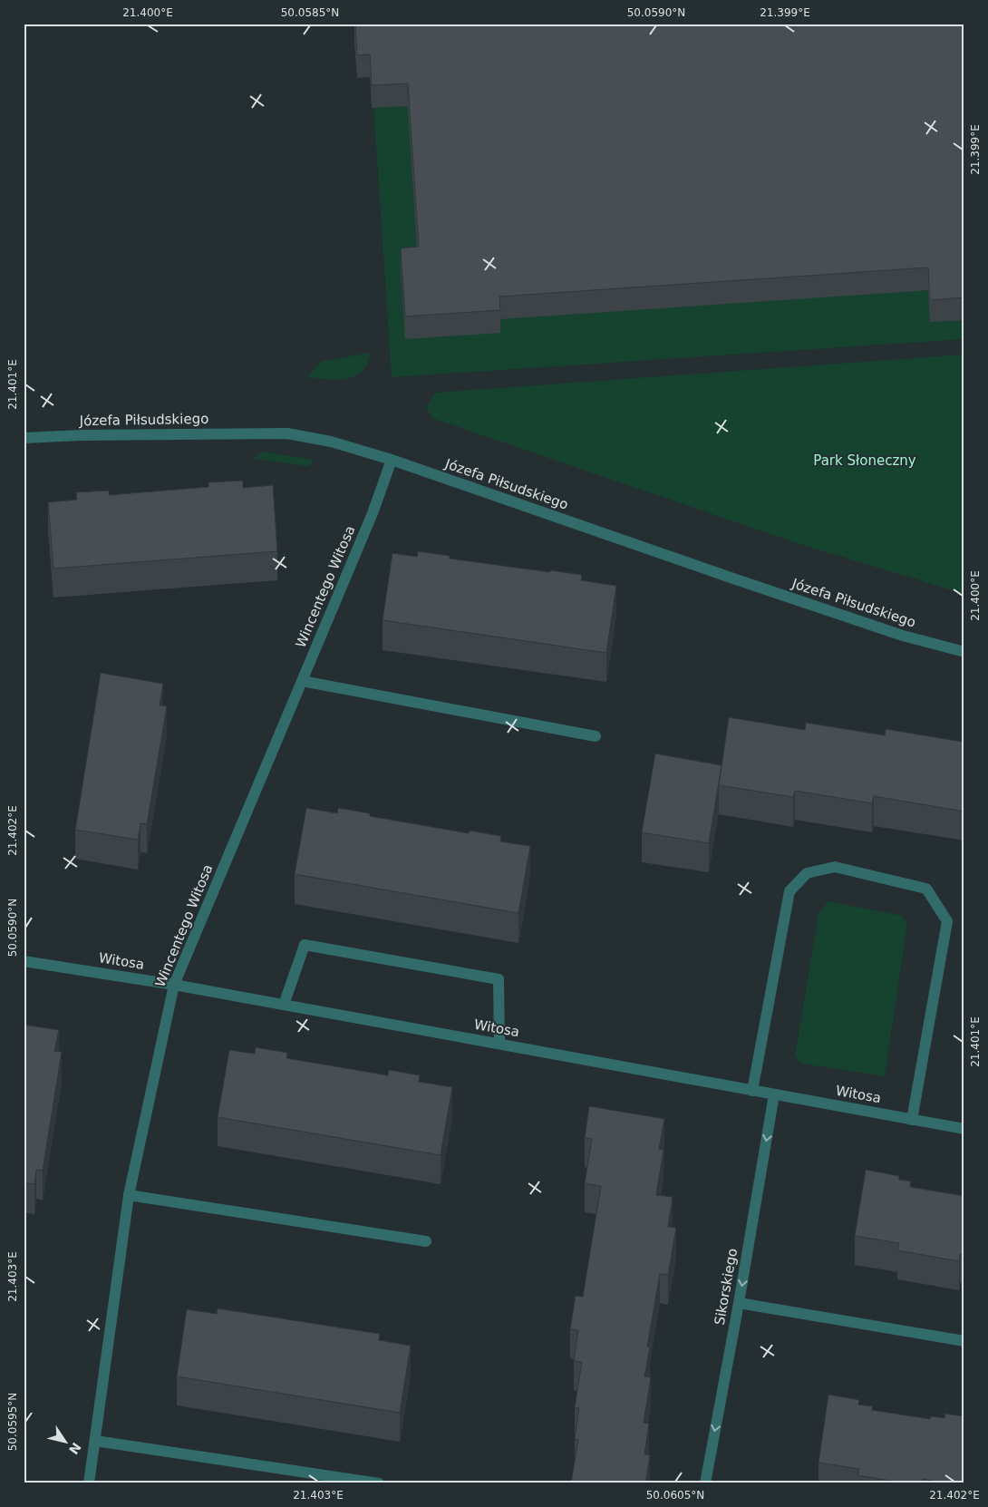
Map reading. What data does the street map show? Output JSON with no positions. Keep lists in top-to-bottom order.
{
  "streets": {
    "street": [
      "Józefa Piłsudskiego",
      "Wincentego Witosa",
      "Witosa",
      "Sikorskiego"
    ]
  },
  "crossings": [
    ["Józefa Piłsudskiego", "Wincentego Witosa"],
    ["Wincentego Witosa", "Witosa"],
    ["Witosa", "Sikorskiego"]
  ],
  "one_way": ["Sikorskiego"],
  "parks": ["Park Słoneczny"],
  "north": "bottom right",
  "coordinates": [
    "21.400°E",
    "50.0585°N",
    "50.0590°N",
    "21.399°E",
    "21.401°E",
    "21.402°E",
    "21.403°E",
    "50.0595°N",
    "50.0605°N"
  ]
}
